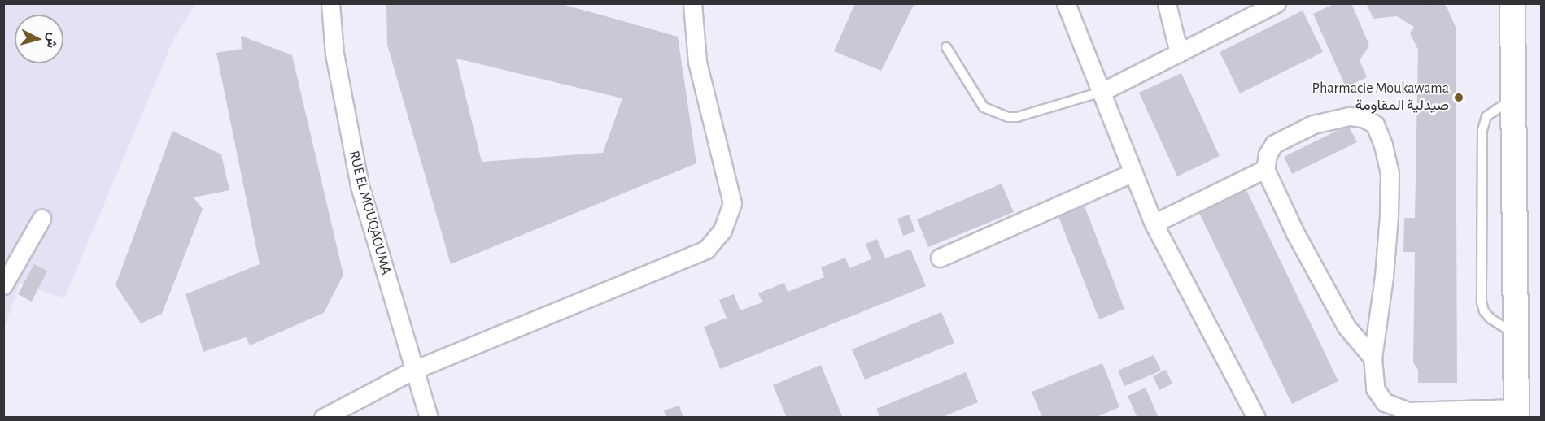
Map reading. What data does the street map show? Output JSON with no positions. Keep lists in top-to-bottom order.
{
  "streets": {
    "street": ["RUE EL MOUQAOUMA"]
  },
  "places": ["Pharmacie Moukawama صيدلية المقاومة"],
  "north": "right"
}
